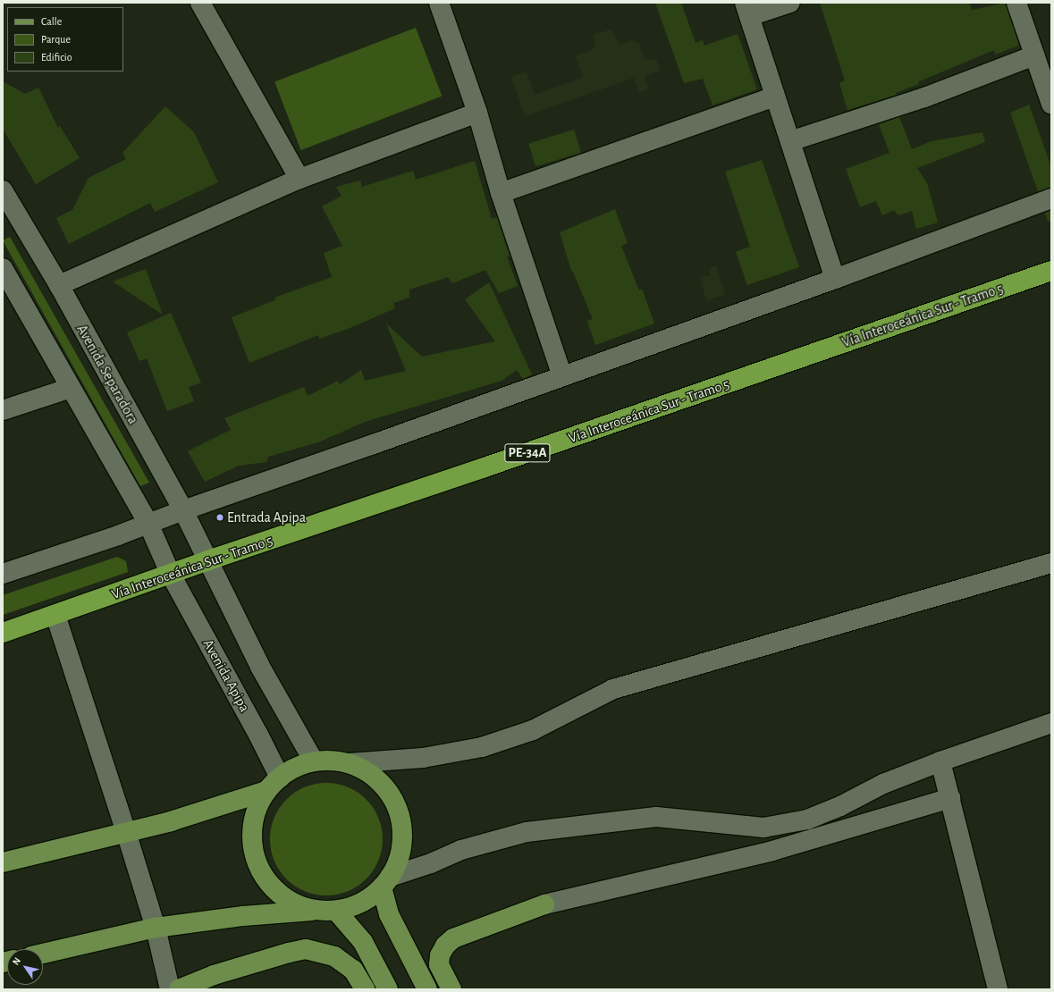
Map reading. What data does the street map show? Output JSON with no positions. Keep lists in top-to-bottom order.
{
  "streets": {
    "highway": ["Vía Interoceánica Sur - Tramo 5", "PE-34A"],
    "street": ["Avenida Separadora", "Avenida Apipa"]
  },
  "crossings": [
    ["Vía Interoceánica Sur - Tramo 5", "Avenida Separadora"],
    ["Vía Interoceánica Sur - Tramo 5", "Avenida Apipa"]
  ],
  "places": ["Entrada Apipa"],
  "legend": ["Calle", "Parque", "Edificio"],
  "north": "top left"
}
